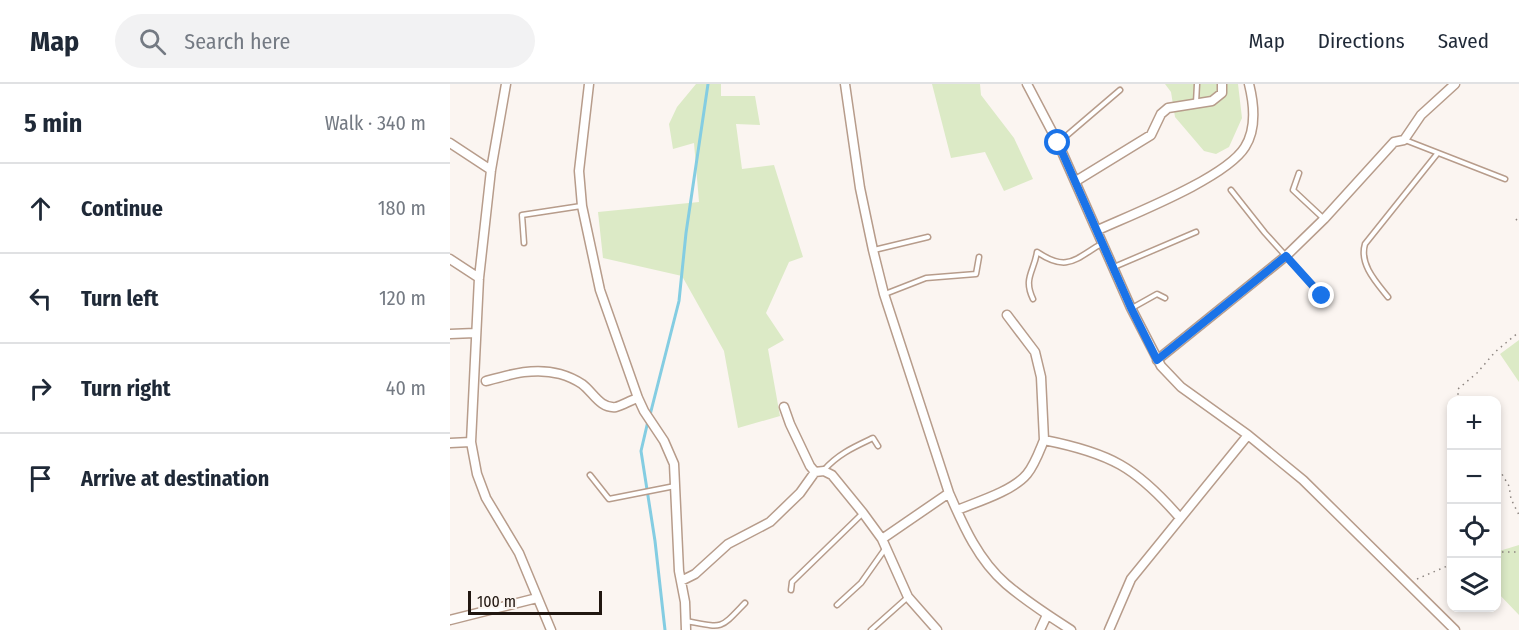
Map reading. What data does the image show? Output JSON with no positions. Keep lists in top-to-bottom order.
{
  "scale_bar": "100 m",
  "page": {
    "header": "Map",
    "search": "Search here",
    "nav": ["Map", "Directions", "Saved"],
    "heading": ["5 min", "Walk · 340 m"],
    "list": [
      ["Continue", "180 m"],
      ["Turn left", "120 m"],
      ["Turn right", "40 m"],
      "Arrive at destination"
    ],
    "map_buttons": ["+", "−"],
    "scale": "100 m"
  }
}
